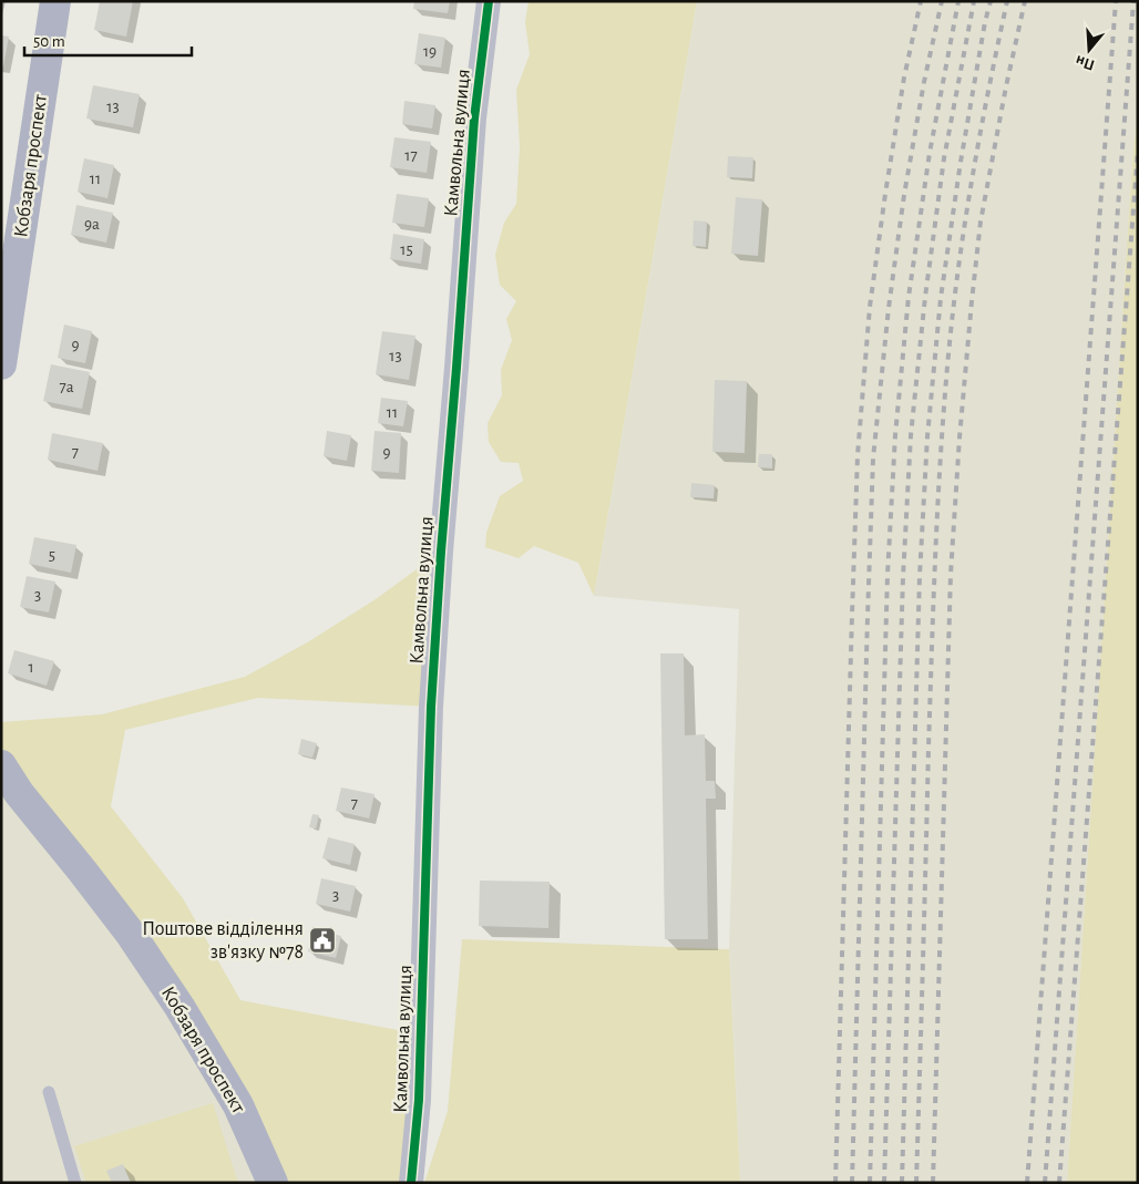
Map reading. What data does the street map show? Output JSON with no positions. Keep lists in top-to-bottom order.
{
  "streets": {
    "main road": ["Кобзаря проспект"],
    "street": ["Камвольна вулиця"]
  },
  "places": {
    "public building": ["Поштове відділення зв'язку №78"]
  },
  "house_numbers": [
    "19",
    "13",
    "17",
    "11",
    "9а",
    "15",
    "9",
    "13",
    "7а",
    "11",
    "7",
    "9",
    "5",
    "3",
    "1",
    "7",
    "3"
  ],
  "scale_bar": "50 m",
  "north": "bottom"
}
